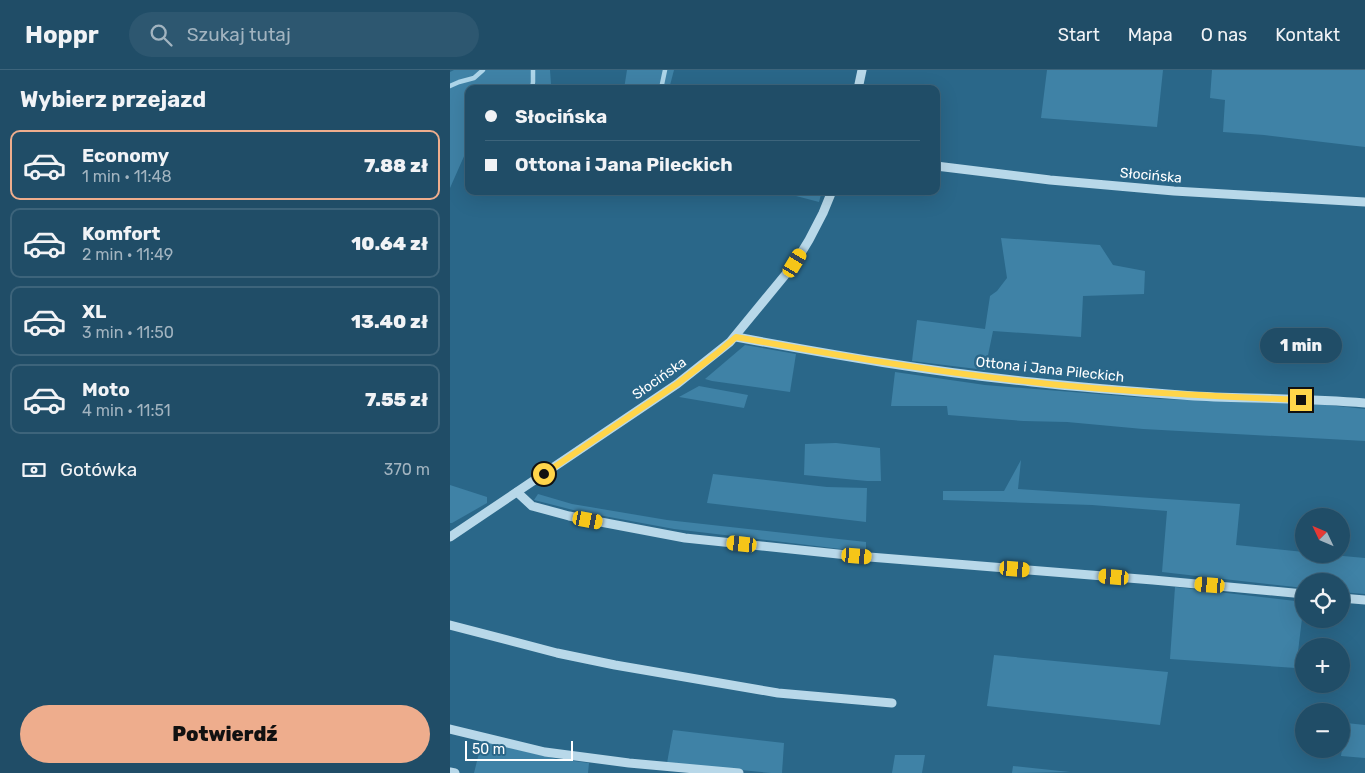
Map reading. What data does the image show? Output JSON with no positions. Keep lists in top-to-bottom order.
{
  "streets": {
    "street": ["Słocińska", "Ottona i Jana Pileckich"]
  },
  "crossings": [
    ["Słocińska", "Ottona i Jana Pileckich"]
  ],
  "scale_bar": "50 m",
  "north": "top left",
  "page": {
    "header": "Hoppr",
    "search": "Szukaj tutaj",
    "nav": [
      "Start",
      "Mapa",
      "O nas",
      "Kontakt"
    ],
    "heading": "Wybierz przejazd",
    "banner": ["Słocińska", "Ottona i Jana Pileckich"],
    "list": [
      {
        "name": "Economy",
        "note": "1 min · 11:48",
        "value": "7.88 zł"
      },
      {
        "name": "Komfort",
        "note": "2 min · 11:49",
        "value": "10.64 zł"
      },
      {
        "name": "XL",
        "note": "3 min · 11:50",
        "value": "13.40 zł"
      },
      {
        "name": "Moto",
        "note": "4 min · 11:51",
        "value": "7.55 zł"
      }
    ],
    "bubble": "1 min",
    "pay": ["Gotówka", "370 m"],
    "map_buttons": ["+", "−"],
    "buttons": "Potwierdź",
    "scale": "50 m"
  }
}
